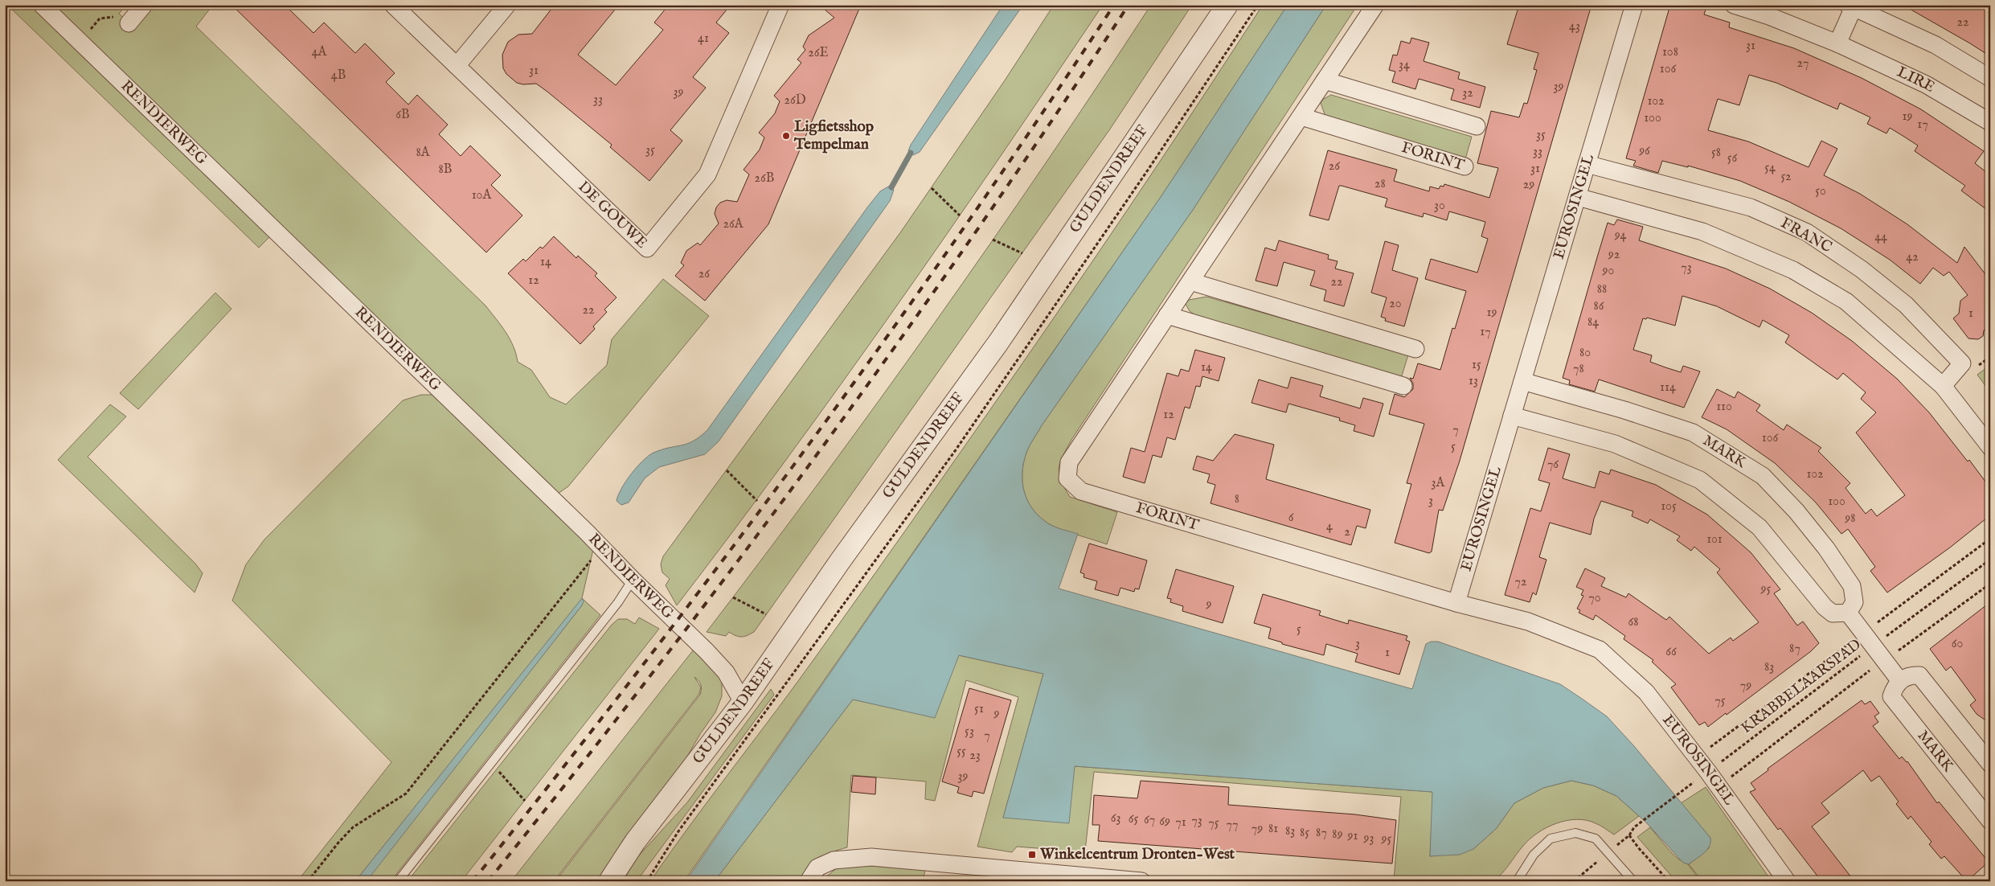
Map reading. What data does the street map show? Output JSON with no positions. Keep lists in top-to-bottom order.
{
  "streets": {
    "street": [
      "LIRE",
      "RENDIERWEG",
      "FORINT",
      "GULDENDREEF",
      "EUROSINGEL",
      "DE GOUWE",
      "FRANC",
      "MARK"
    ],
    "path": ["KRABBELAARSPAD"]
  },
  "crossings": [
    ["RENDIERWEG", "GULDENDREEF"],
    ["FORINT", "EUROSINGEL"],
    ["EUROSINGEL", "FRANC"],
    ["EUROSINGEL", "MARK"],
    ["EUROSINGEL", "KRABBELAARSPAD"]
  ],
  "places": {
    "other": ["Ligfietsshop Tempelman"],
    "transit": ["Winkelcentrum Dronten-West"]
  },
  "house_numbers": [
    "22",
    "43",
    "41",
    "31",
    "4A",
    "108",
    "26E",
    "27",
    "34",
    "106",
    "31",
    "4B",
    "39",
    "39",
    "32",
    "33",
    "26D",
    "102",
    "6B",
    "19",
    "100",
    "17",
    "35",
    "35",
    "96",
    "33",
    "8A",
    "58",
    "56",
    "26",
    "54",
    "31",
    "8B",
    "52",
    "26B",
    "28",
    "29",
    "50",
    "10A",
    "30",
    "26A",
    "94",
    "44",
    "92",
    "42",
    "14",
    "73",
    "90",
    "26",
    "12",
    "22",
    "88",
    "20",
    "86",
    "22",
    "19",
    "1",
    "84",
    "17",
    "80",
    "15",
    "14",
    "78",
    "13",
    "114",
    "110",
    "12",
    "7",
    "106",
    "5",
    "76",
    "102",
    "3A",
    "8",
    "3",
    "100",
    "105",
    "6",
    "98",
    "4",
    "2",
    "101",
    "72",
    "95",
    "70",
    "9",
    "68",
    "5",
    "3",
    "60",
    "87",
    "66",
    "1",
    "83",
    "79",
    "75",
    "51",
    "9",
    "53",
    "7",
    "55",
    "23",
    "39",
    "63",
    "65",
    "67",
    "73",
    "69",
    "71",
    "75",
    "77",
    "79",
    "81",
    "83",
    "85",
    "87",
    "89",
    "91",
    "93",
    "95"
  ]
}
